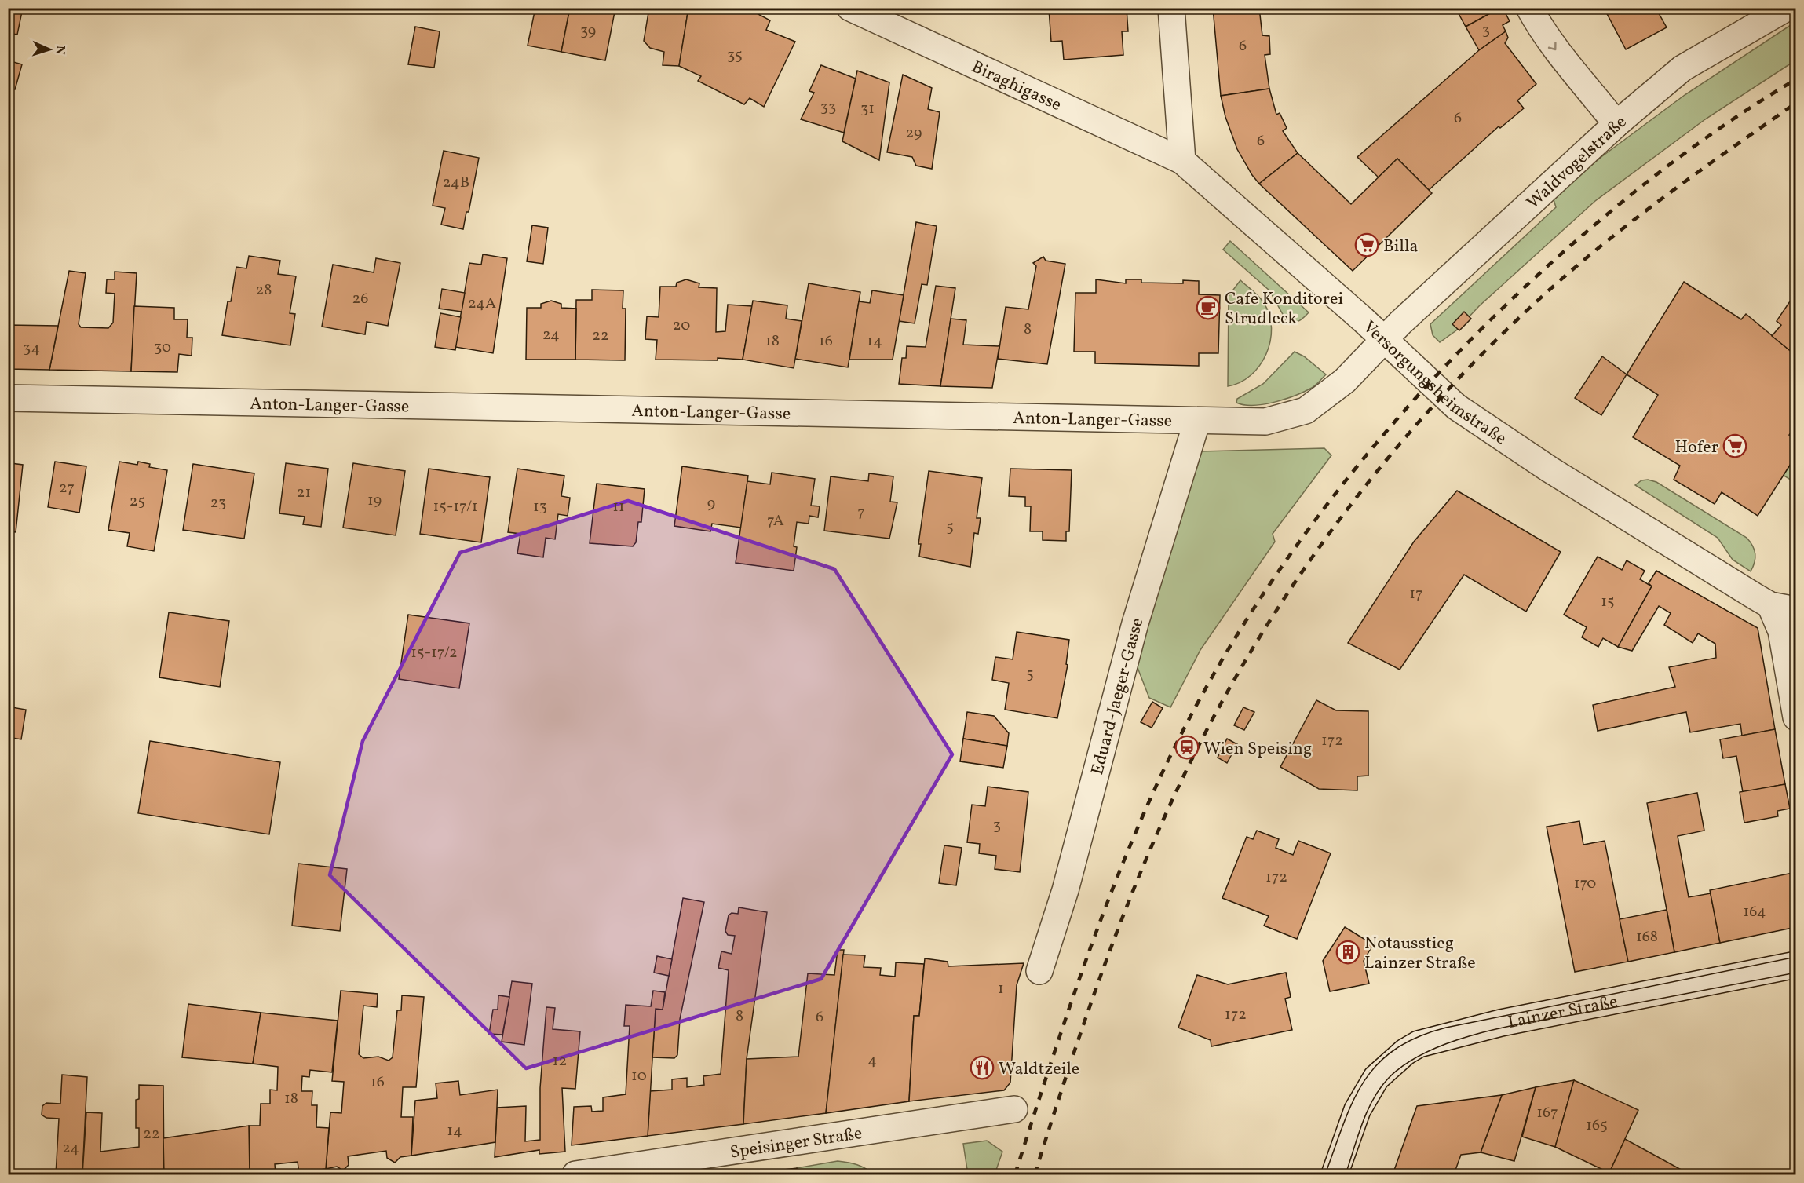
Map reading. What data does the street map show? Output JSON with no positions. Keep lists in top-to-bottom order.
{
  "streets": {
    "street": [
      "Biraghigasse",
      "Waldvogelstraße",
      "Versorgungsheimstraße",
      "Anton-Langer-Gasse",
      "Eduard-Jaeger-Gasse",
      "Lainzer Straße",
      "Speisinger Straße"
    ]
  },
  "crossings": [
    ["Biraghigasse", "Versorgungsheimstraße"],
    ["Waldvogelstraße", "Versorgungsheimstraße"],
    ["Waldvogelstraße", "Anton-Langer-Gasse"],
    ["Versorgungsheimstraße", "Anton-Langer-Gasse"],
    ["Anton-Langer-Gasse", "Eduard-Jaeger-Gasse"]
  ],
  "places": {
    "supermarket": ["Billa", "Hofer"],
    "cafe": ["Cafe Konditorei Strudleck"],
    "station": ["Wien Speising"],
    "building": ["Notausstieg Lainzer Straße"],
    "restaurant": ["Waldtzeile"]
  },
  "house_numbers": [
    "3",
    "39",
    "6",
    "35",
    "33",
    "31",
    "6",
    "29",
    "6",
    "24B",
    "28",
    "26",
    "24A",
    "20",
    "8",
    "24",
    "22",
    "18",
    "16",
    "14",
    "30",
    "34",
    "27",
    "21",
    "19",
    "25",
    "23",
    "9",
    "15-17/1",
    "13",
    "11",
    "7",
    "7A",
    "5",
    "17",
    "15",
    "15-17/2",
    "5",
    "172",
    "3",
    "172",
    "170",
    "164",
    "168",
    "1",
    "172",
    "8",
    "6",
    "4",
    "12",
    "10",
    "16",
    "18",
    "167",
    "165",
    "14",
    "22",
    "24"
  ],
  "north": "right"
}
